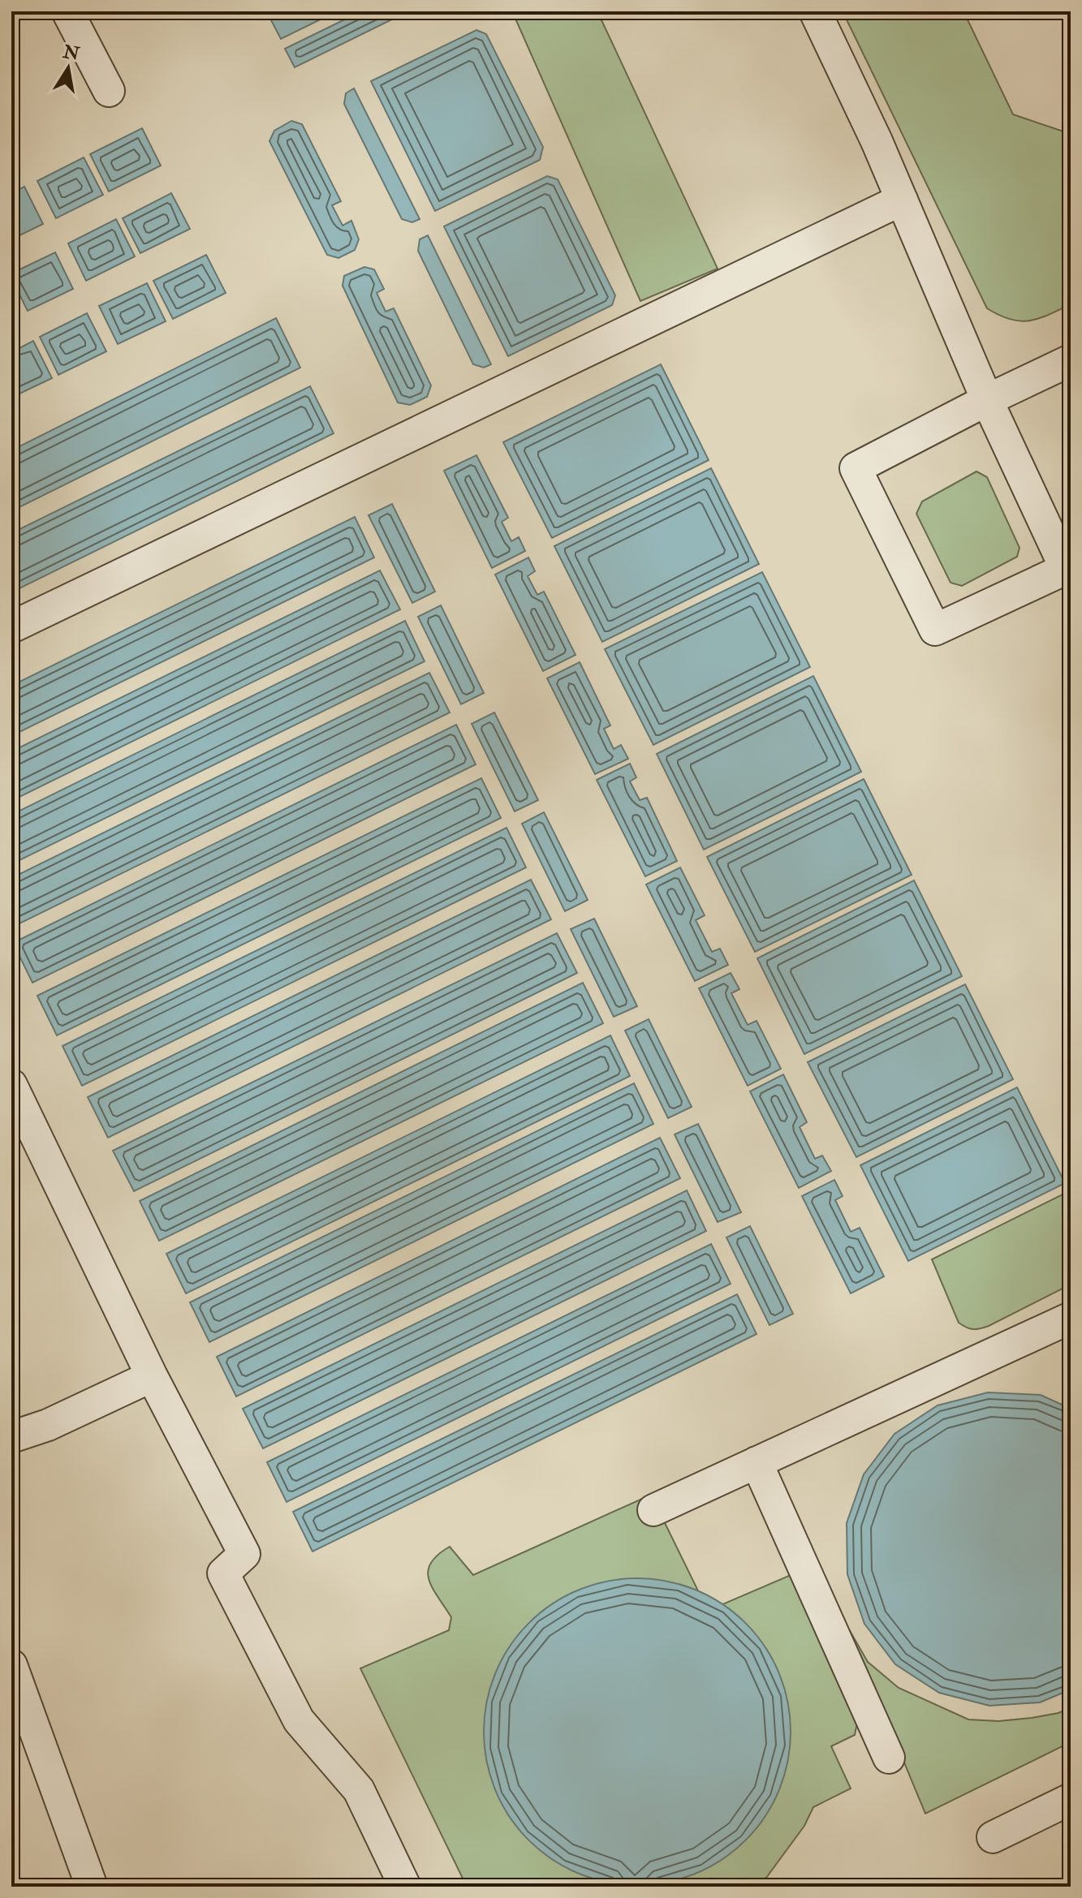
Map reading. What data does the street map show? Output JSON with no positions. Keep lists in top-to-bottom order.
{
  "north": "top"
}
